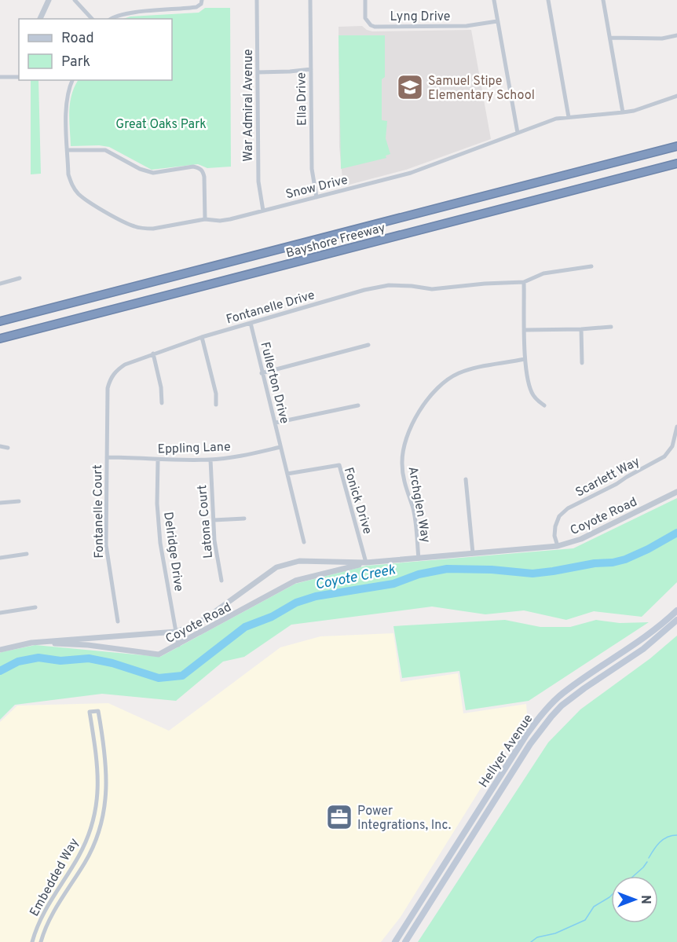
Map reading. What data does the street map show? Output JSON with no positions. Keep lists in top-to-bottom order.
{
  "streets": {
    "highway": ["Bayshore Freeway"],
    "main road": ["Hellyer Avenue"],
    "street": [
      "Lyng Drive",
      "Ella Drive",
      "War Admiral Avenue",
      "Snow Drive",
      "Fontanelle Drive",
      "Fullerton Drive",
      "Eppling Lane",
      "Scarlett Way",
      "Fonick Drive",
      "Archglen Way",
      "Fontanelle Court",
      "Coyote Road",
      "Latona Court",
      "Delridge Drive",
      "Embedded Way"
    ]
  },
  "crossings": [
    ["Ella Drive", "Snow Drive"],
    ["War Admiral Avenue", "Snow Drive"],
    ["Fontanelle Drive", "Fullerton Drive"],
    ["Fontanelle Drive", "Eppling Lane"],
    ["Fontanelle Drive", "Fontanelle Court"],
    ["Fullerton Drive", "Eppling Lane"],
    ["Fullerton Drive", "Fonick Drive"],
    ["Eppling Lane", "Fontanelle Court"],
    ["Eppling Lane", "Latona Court"],
    ["Eppling Lane", "Delridge Drive"],
    ["Scarlett Way", "Coyote Road"],
    ["Fonick Drive", "Coyote Road"],
    ["Archglen Way", "Coyote Road"],
    ["Coyote Road", "Delridge Drive"]
  ],
  "water": ["Coyote Creek"],
  "parks": ["Great Oaks Park"],
  "places": {
    "school or university": ["Samuel Stipe Elementary School"],
    "office": ["Power Integrations, Inc."]
  },
  "legend": ["Road", "Park"],
  "north": "right"
}
